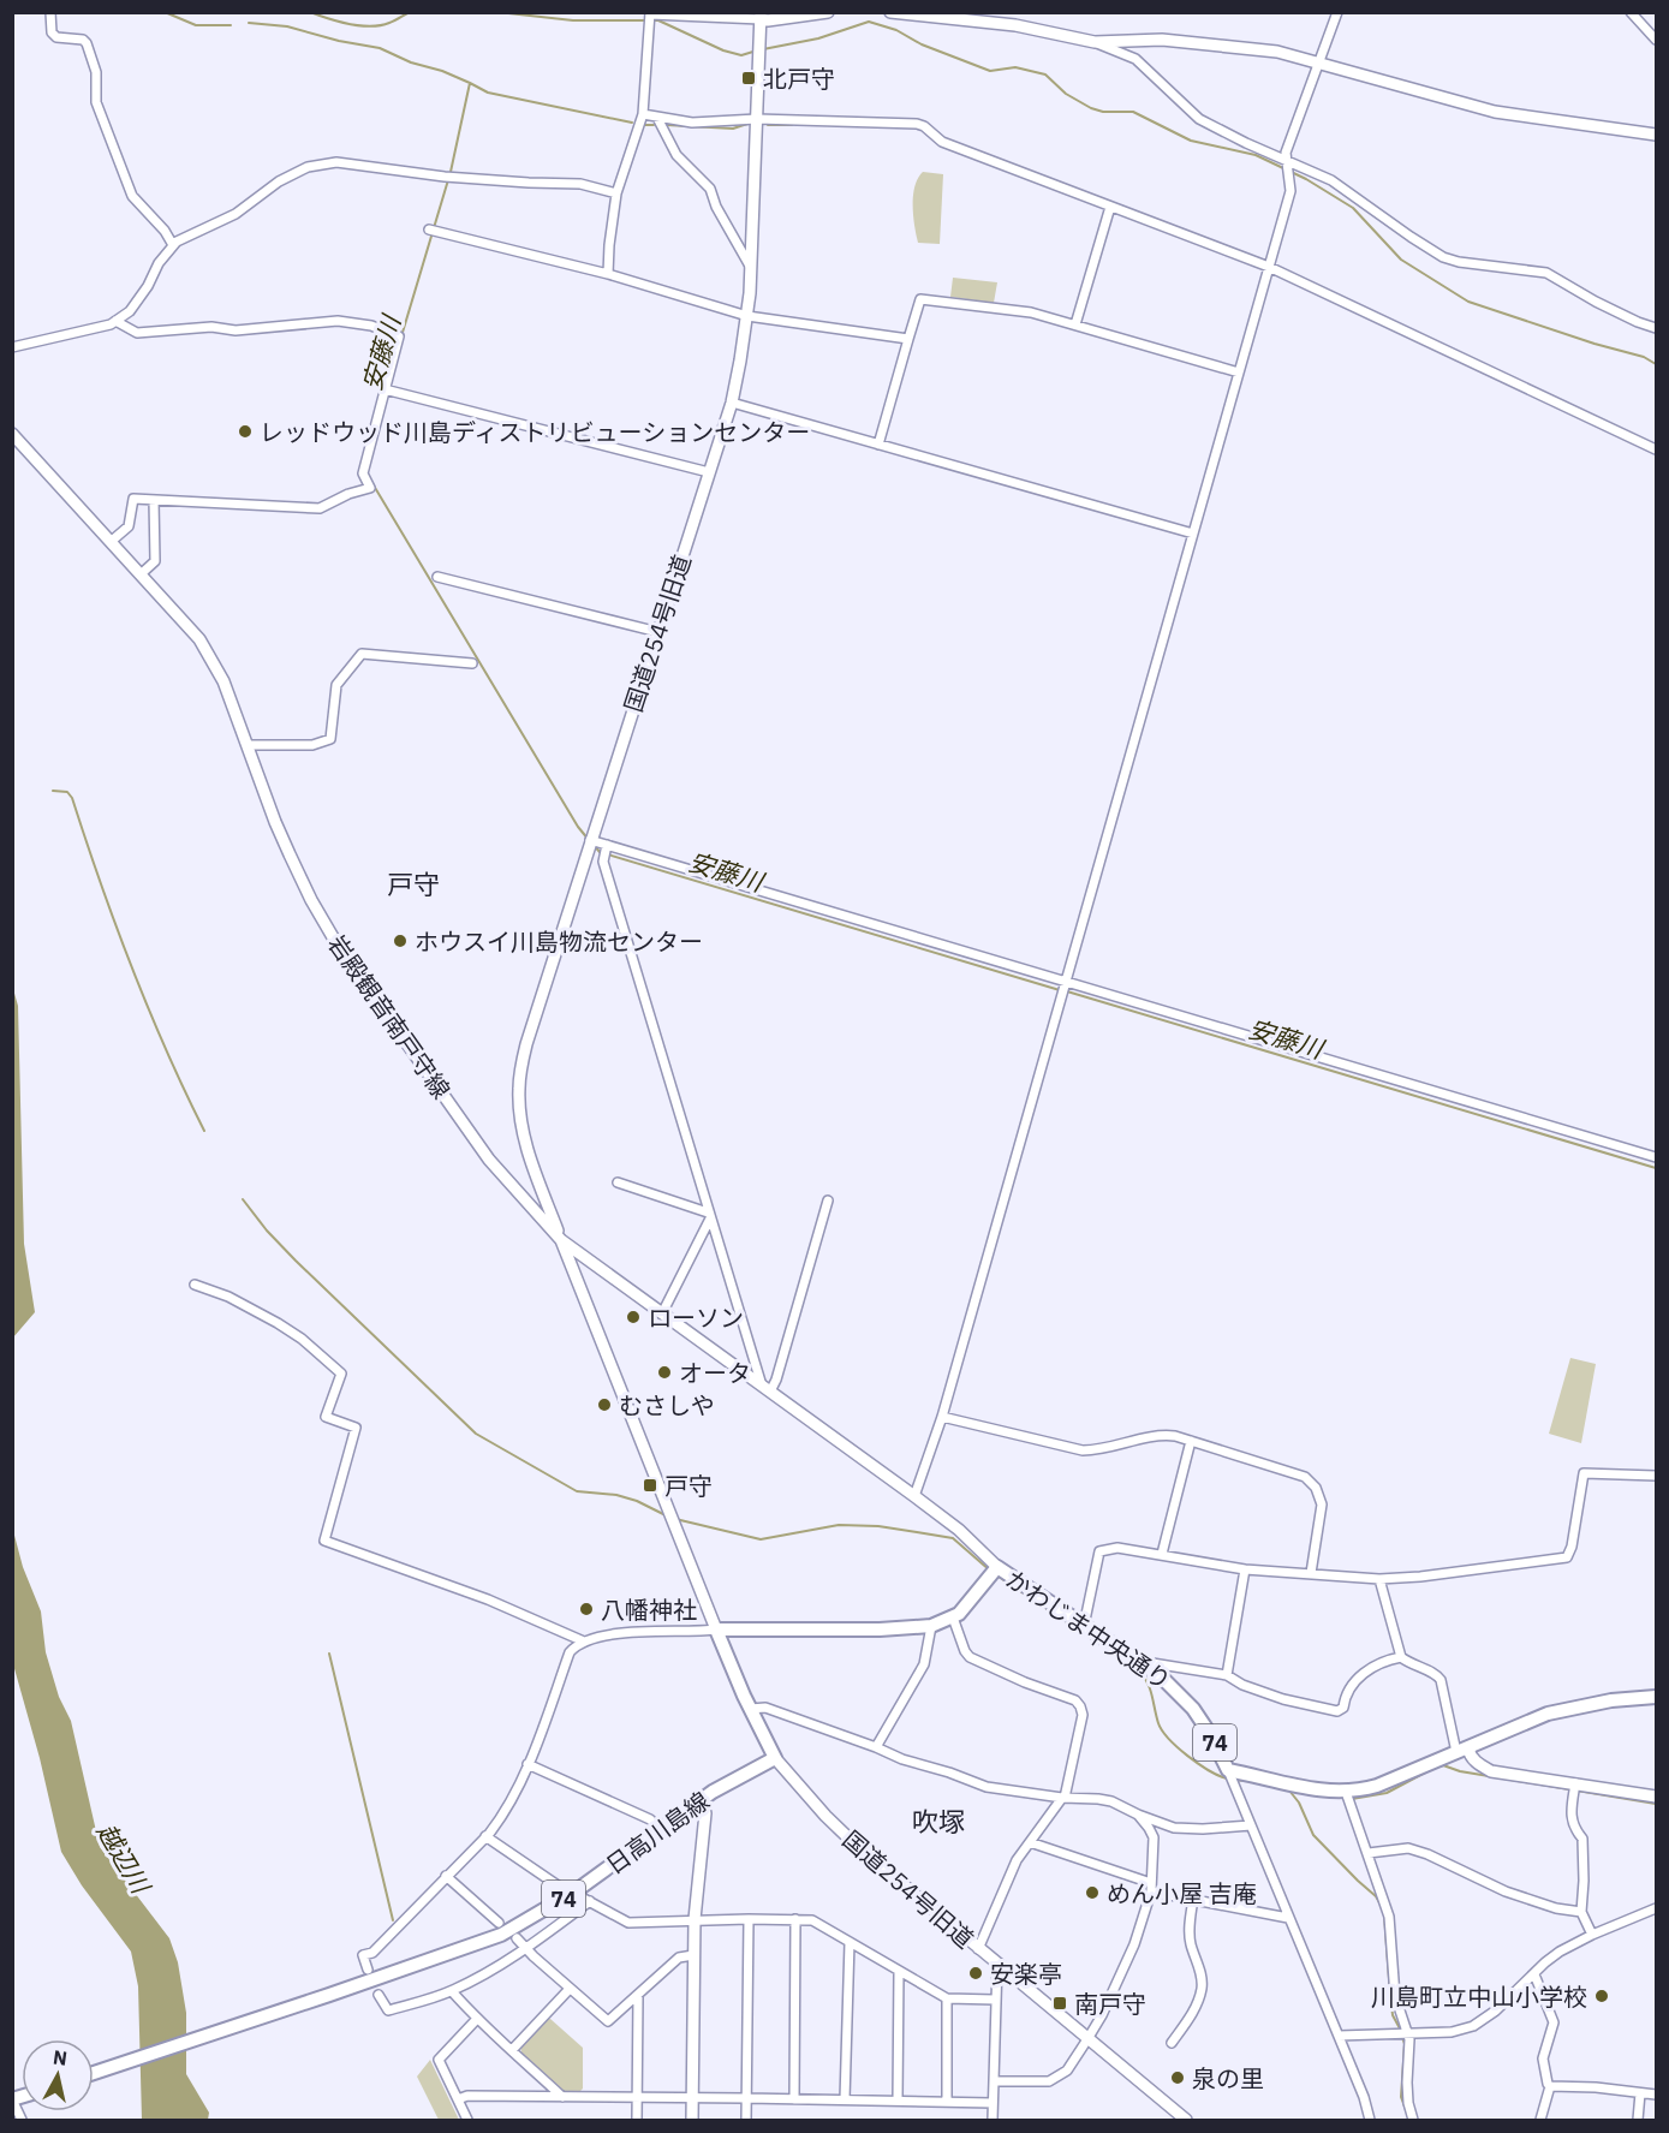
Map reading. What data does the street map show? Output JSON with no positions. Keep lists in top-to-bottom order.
{
  "streets": {
    "main road": ["かわじま中央通り", "74", "日高川島線"],
    "street": ["国道254号旧道", "岩殿観音南戸守線"]
  },
  "crossings": [
    ["国道254号旧道", "岩殿観音南戸守線"],
    ["国道254号旧道", "かわじま中央通り"],
    ["国道254号旧道", "日高川島線"],
    ["岩殿観音南戸守線", "かわじま中央通り"],
    ["かわじま中央通り", "74"]
  ],
  "districts": ["戸守", "吹塚"],
  "water": ["安藤川", "越辺川"],
  "places": {
    "transit": ["北戸守", "戸守", "南戸守"],
    "other": [
      "レッドウッド川島ディストリビューションセンター",
      "ホウスイ川島物流センター",
      "ローソン",
      "オータ",
      "むさしや",
      "八幡神社",
      "めん小屋 吉庵",
      "安楽亭",
      "川島町立中山小学校",
      "泉の里"
    ]
  },
  "north": "top"
}
